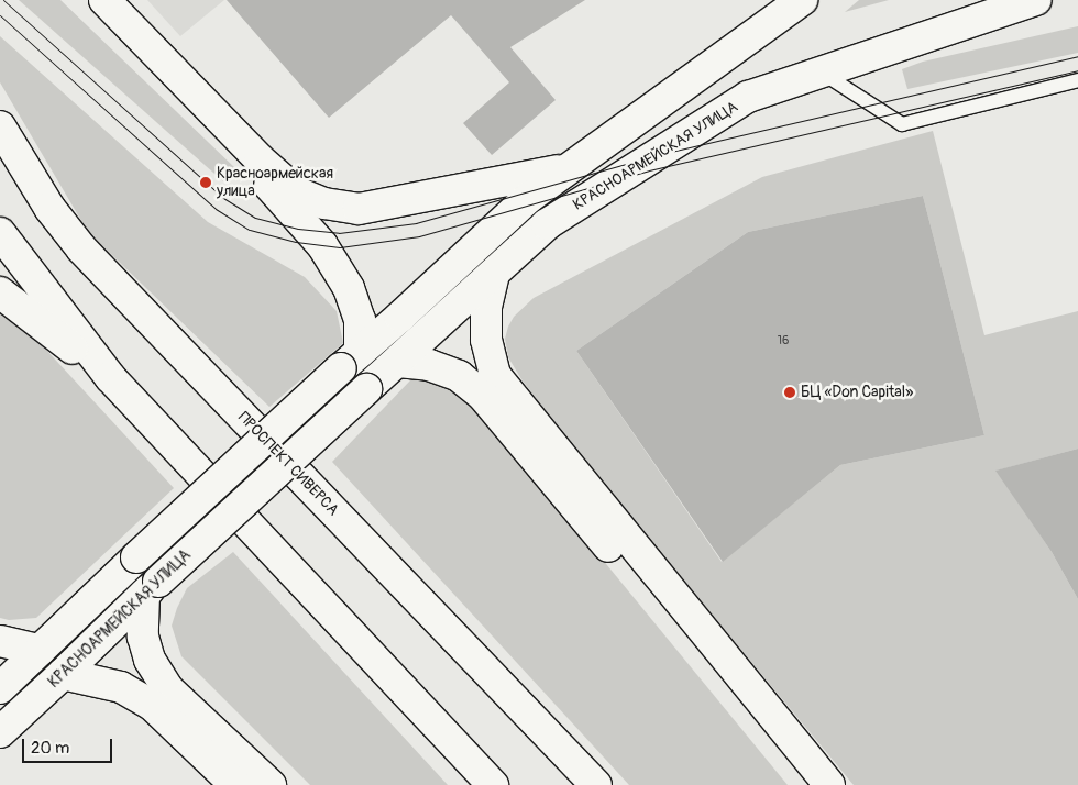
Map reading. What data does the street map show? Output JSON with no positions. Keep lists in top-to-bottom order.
{
  "streets": {
    "main road": ["КРАСНОАРМЕЙСКАЯ УЛИЦА", "ПРОСПЕКТ СИВЕРСА"]
  },
  "places": ["Красноармейская улица", "БЦ «Don Capital»"],
  "house_numbers": ["16"],
  "scale_bar": "20 m"
}
